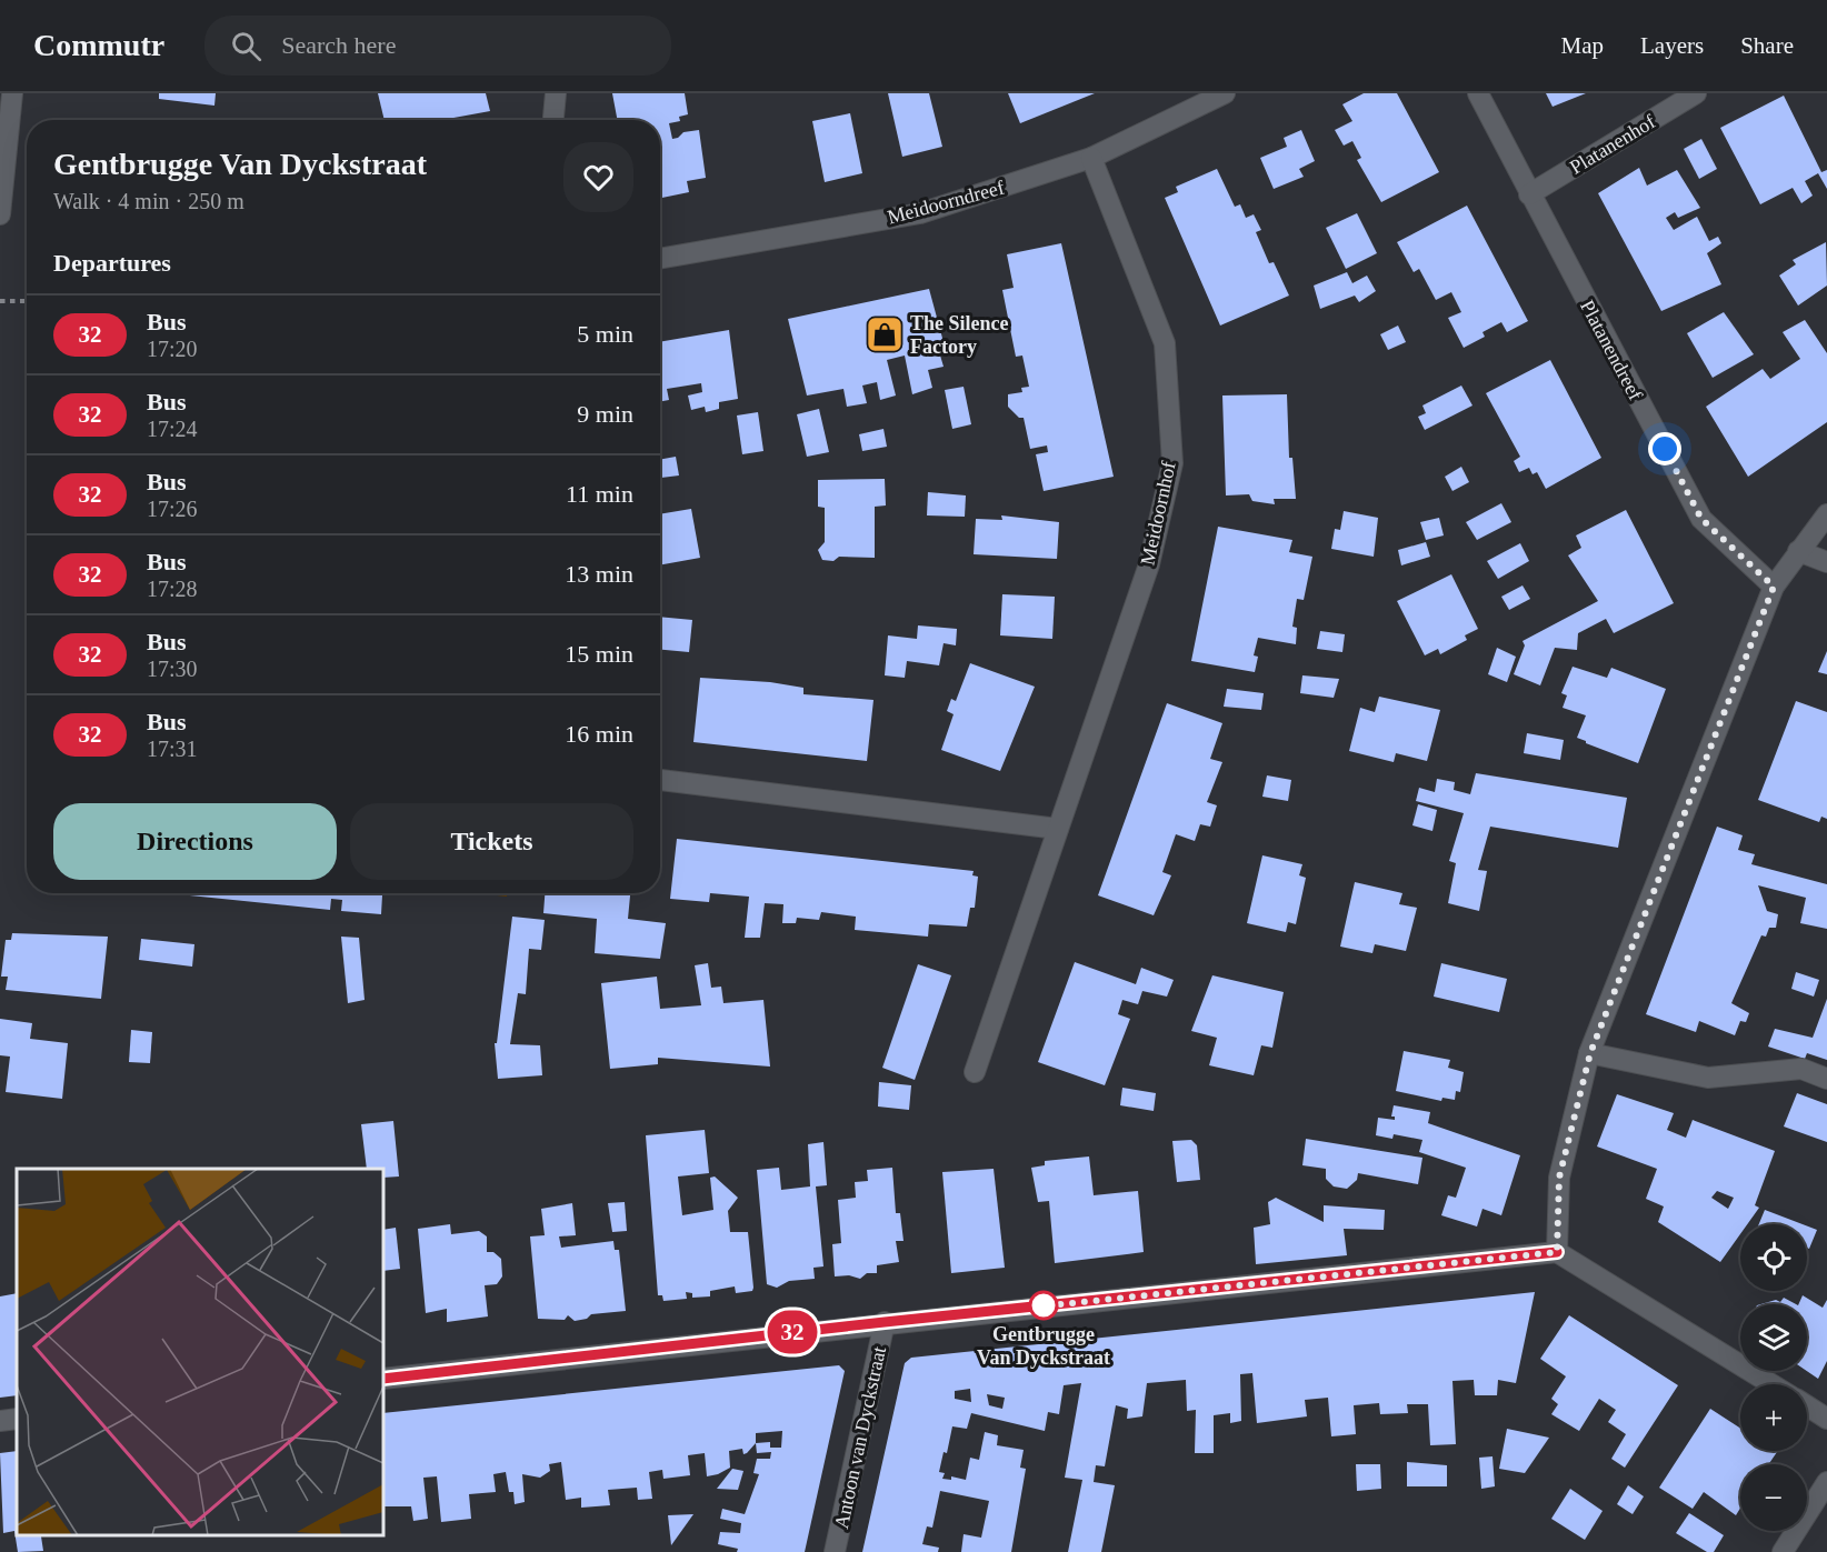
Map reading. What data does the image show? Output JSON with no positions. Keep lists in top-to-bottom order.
{
  "streets": {
    "street": [
      "Platanenhof",
      "Meidoorndreef",
      "Platanendreef",
      "Meidoornhof",
      "Antoon van Dyckstraat"
    ]
  },
  "crossings": [
    ["Platanenhof", "Platanendreef"],
    ["Meidoorndreef", "Meidoornhof"]
  ],
  "places": {
    "shop": ["The Silence Factory"],
    "other": ["Gentbrugge Van Dyckstraat"]
  },
  "lines": ["bus line 32"],
  "page": {
    "header": "Commutr",
    "search": "Search here",
    "nav": ["Map", "Layers", "Share"],
    "on_map": "32",
    "heading": [
      ["Gentbrugge Van Dyckstraat", "Walk · 4 min · 250 m"],
      "Departures"
    ],
    "list": [
      {
        "mark": "32",
        "name": "Bus",
        "note": "17:20",
        "value": "5 min"
      },
      {
        "mark": "32",
        "name": "Bus",
        "note": "17:24",
        "value": "9 min"
      },
      {
        "mark": "32",
        "name": "Bus",
        "note": "17:26",
        "value": "11 min"
      },
      {
        "mark": "32",
        "name": "Bus",
        "note": "17:28",
        "value": "13 min"
      },
      {
        "mark": "32",
        "name": "Bus",
        "note": "17:30",
        "value": "15 min"
      },
      {
        "mark": "32",
        "name": "Bus",
        "note": "17:31",
        "value": "16 min"
      }
    ],
    "buttons": ["Directions", "Tickets"],
    "map_buttons": ["+", "−"]
  }
}
